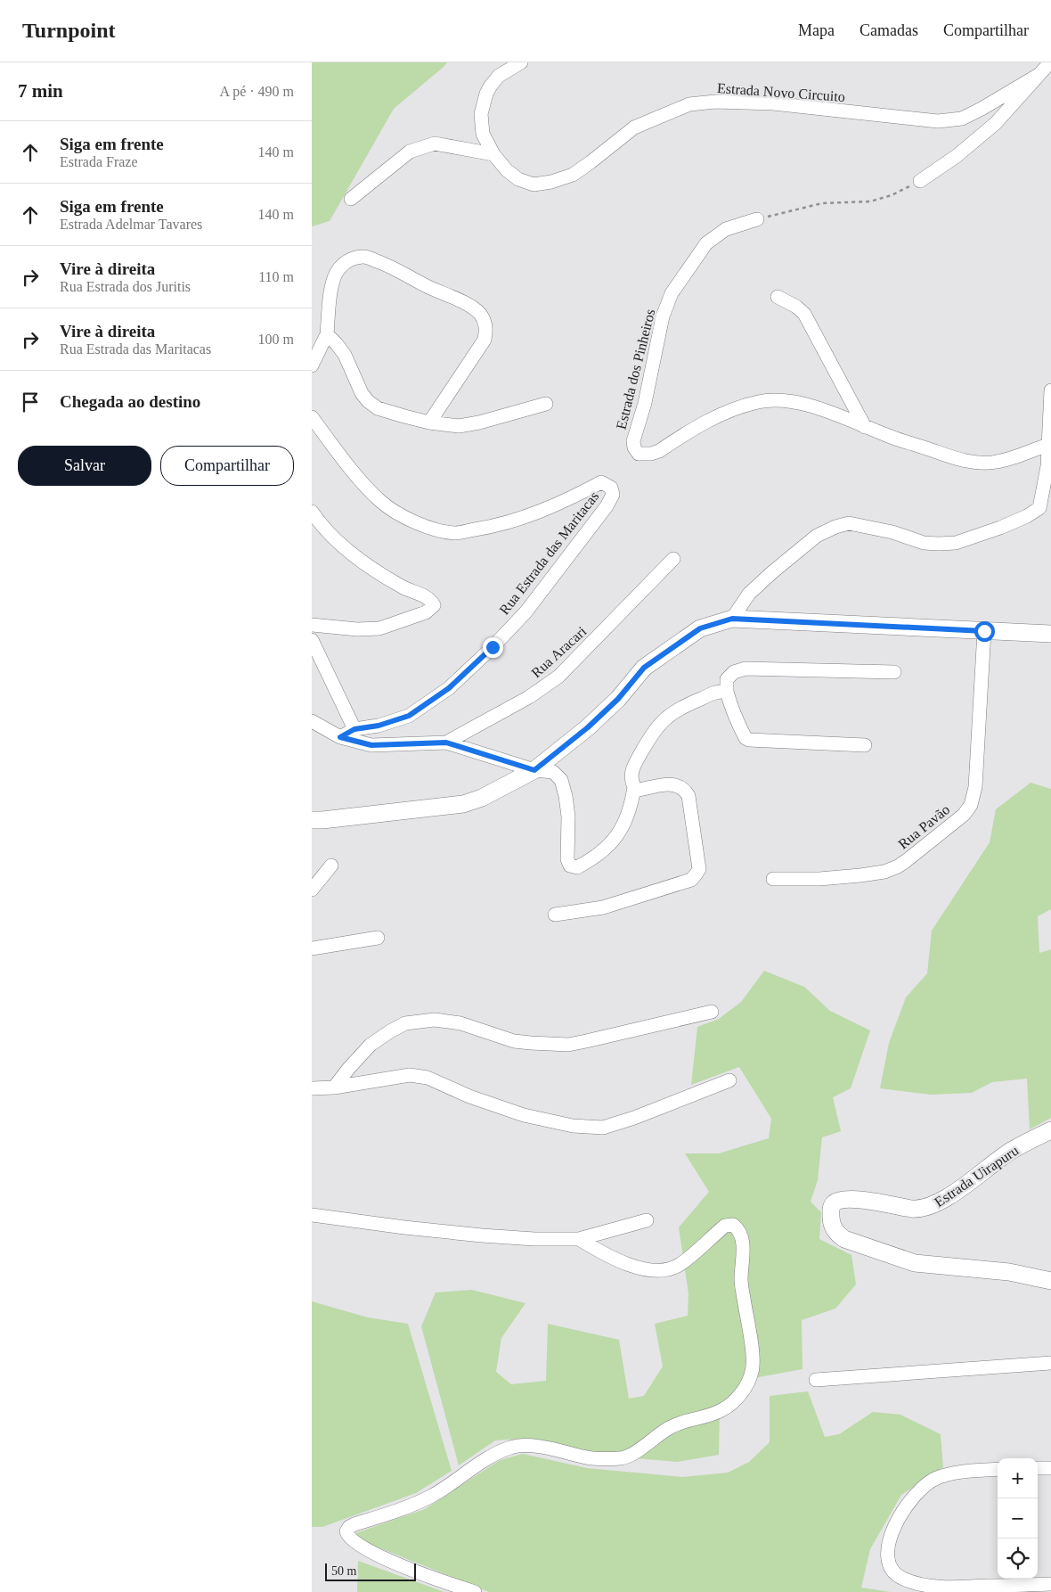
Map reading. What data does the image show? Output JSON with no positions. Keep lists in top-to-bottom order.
{
  "streets": {
    "street": [
      "Estrada Novo Circuito",
      "Estrada dos Pinheiros",
      "Rua Estrada das Maritacas",
      "Rua Aracari",
      "Rua Pavão",
      "Estrada Uirapuru"
    ]
  },
  "scale_bar": "50 m",
  "page": {
    "header": "Turnpoint",
    "nav": ["Mapa", "Camadas", "Compartilhar"],
    "heading": ["7 min", "A pé · 490 m"],
    "list": [
      ["Siga em frente", "Estrada Fraze", "140 m"],
      ["Siga em frente", "Estrada Adelmar Tavares", "140 m"],
      ["Vire à direita", "Rua Estrada dos Juritis", "110 m"],
      ["Vire à direita", "Rua Estrada das Maritacas", "100 m"],
      "Chegada ao destino"
    ],
    "buttons": ["Salvar", "Compartilhar"],
    "map_buttons": ["+", "−"],
    "scale": "50 m"
  }
}
